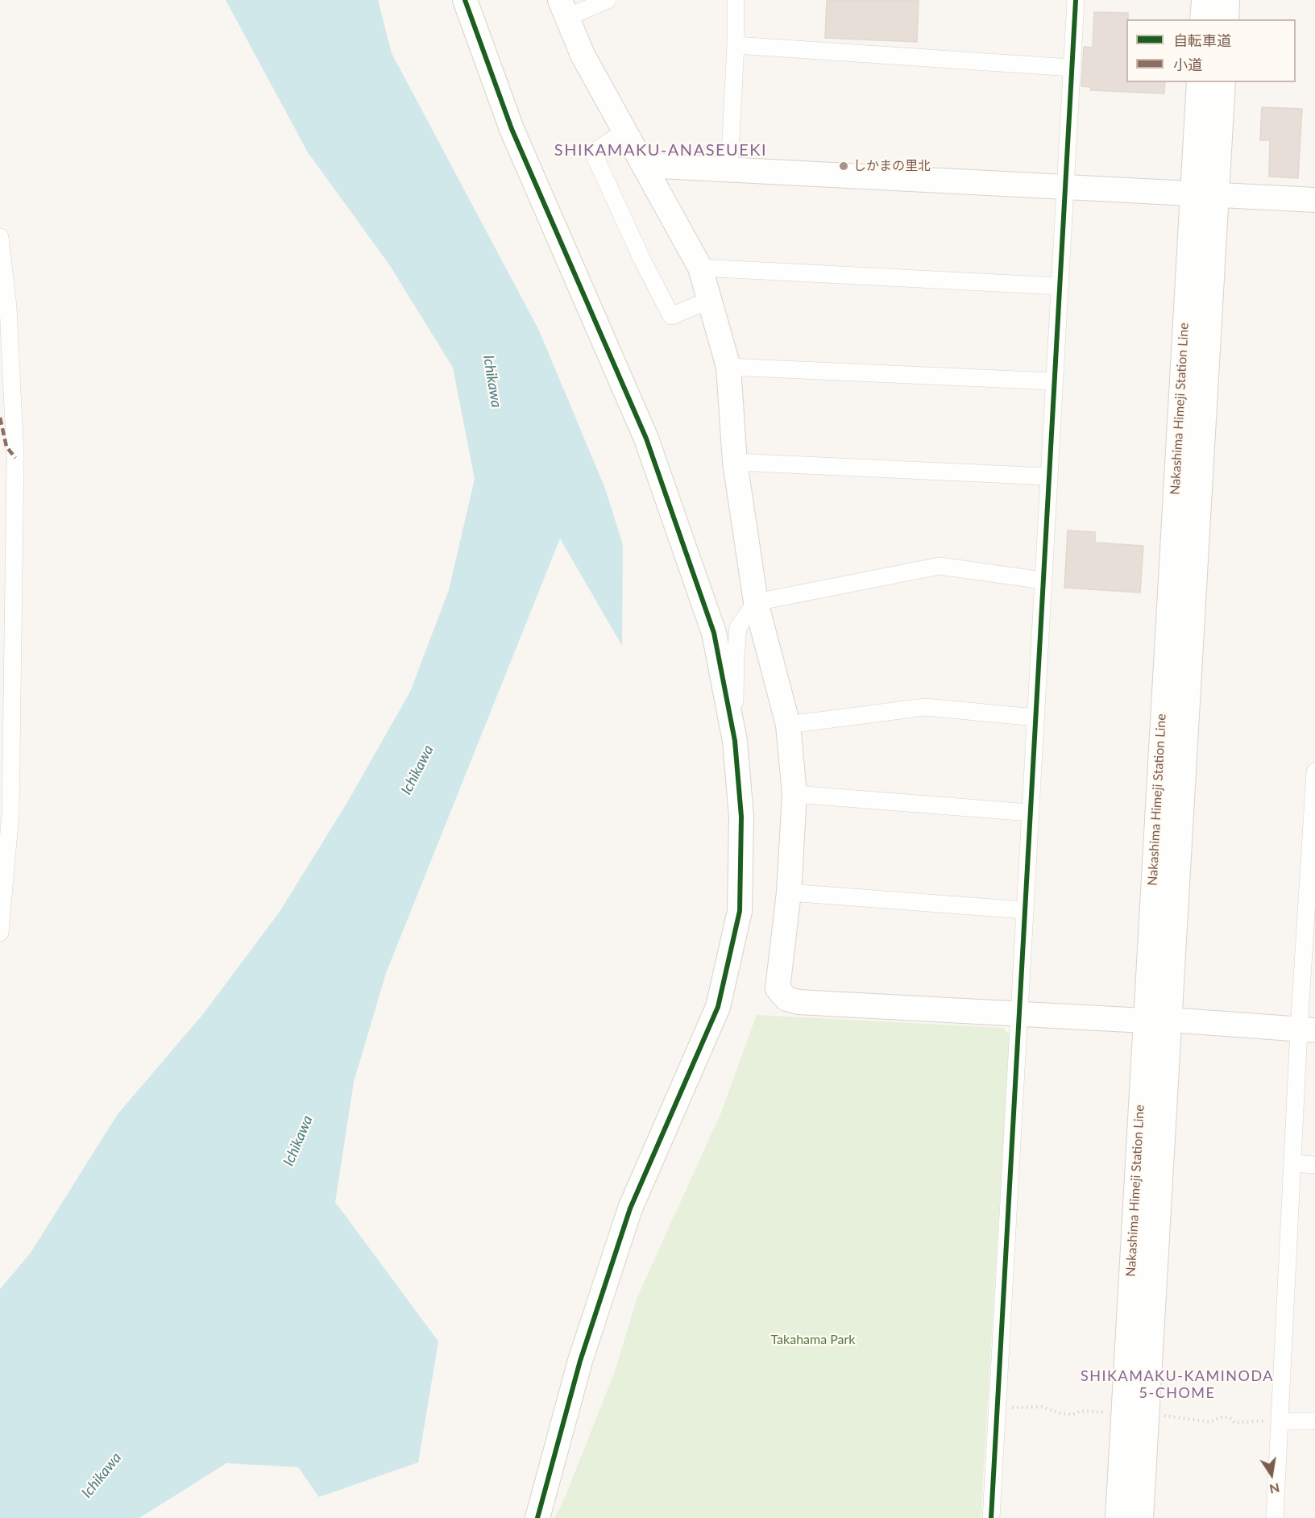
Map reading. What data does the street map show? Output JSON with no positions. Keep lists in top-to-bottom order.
{
  "streets": {
    "street": ["Nakashima Himeji Station Line"]
  },
  "districts": ["SHIKAMAKU-ANASEUEKI", "SHIKAMAKU-KAMINODA 5-CHOME"],
  "water": ["Ichikawa"],
  "parks": ["Takahama Park"],
  "places": ["しかまの里北"],
  "legend": ["自転車道", "小道"],
  "north": "bottom"
}
